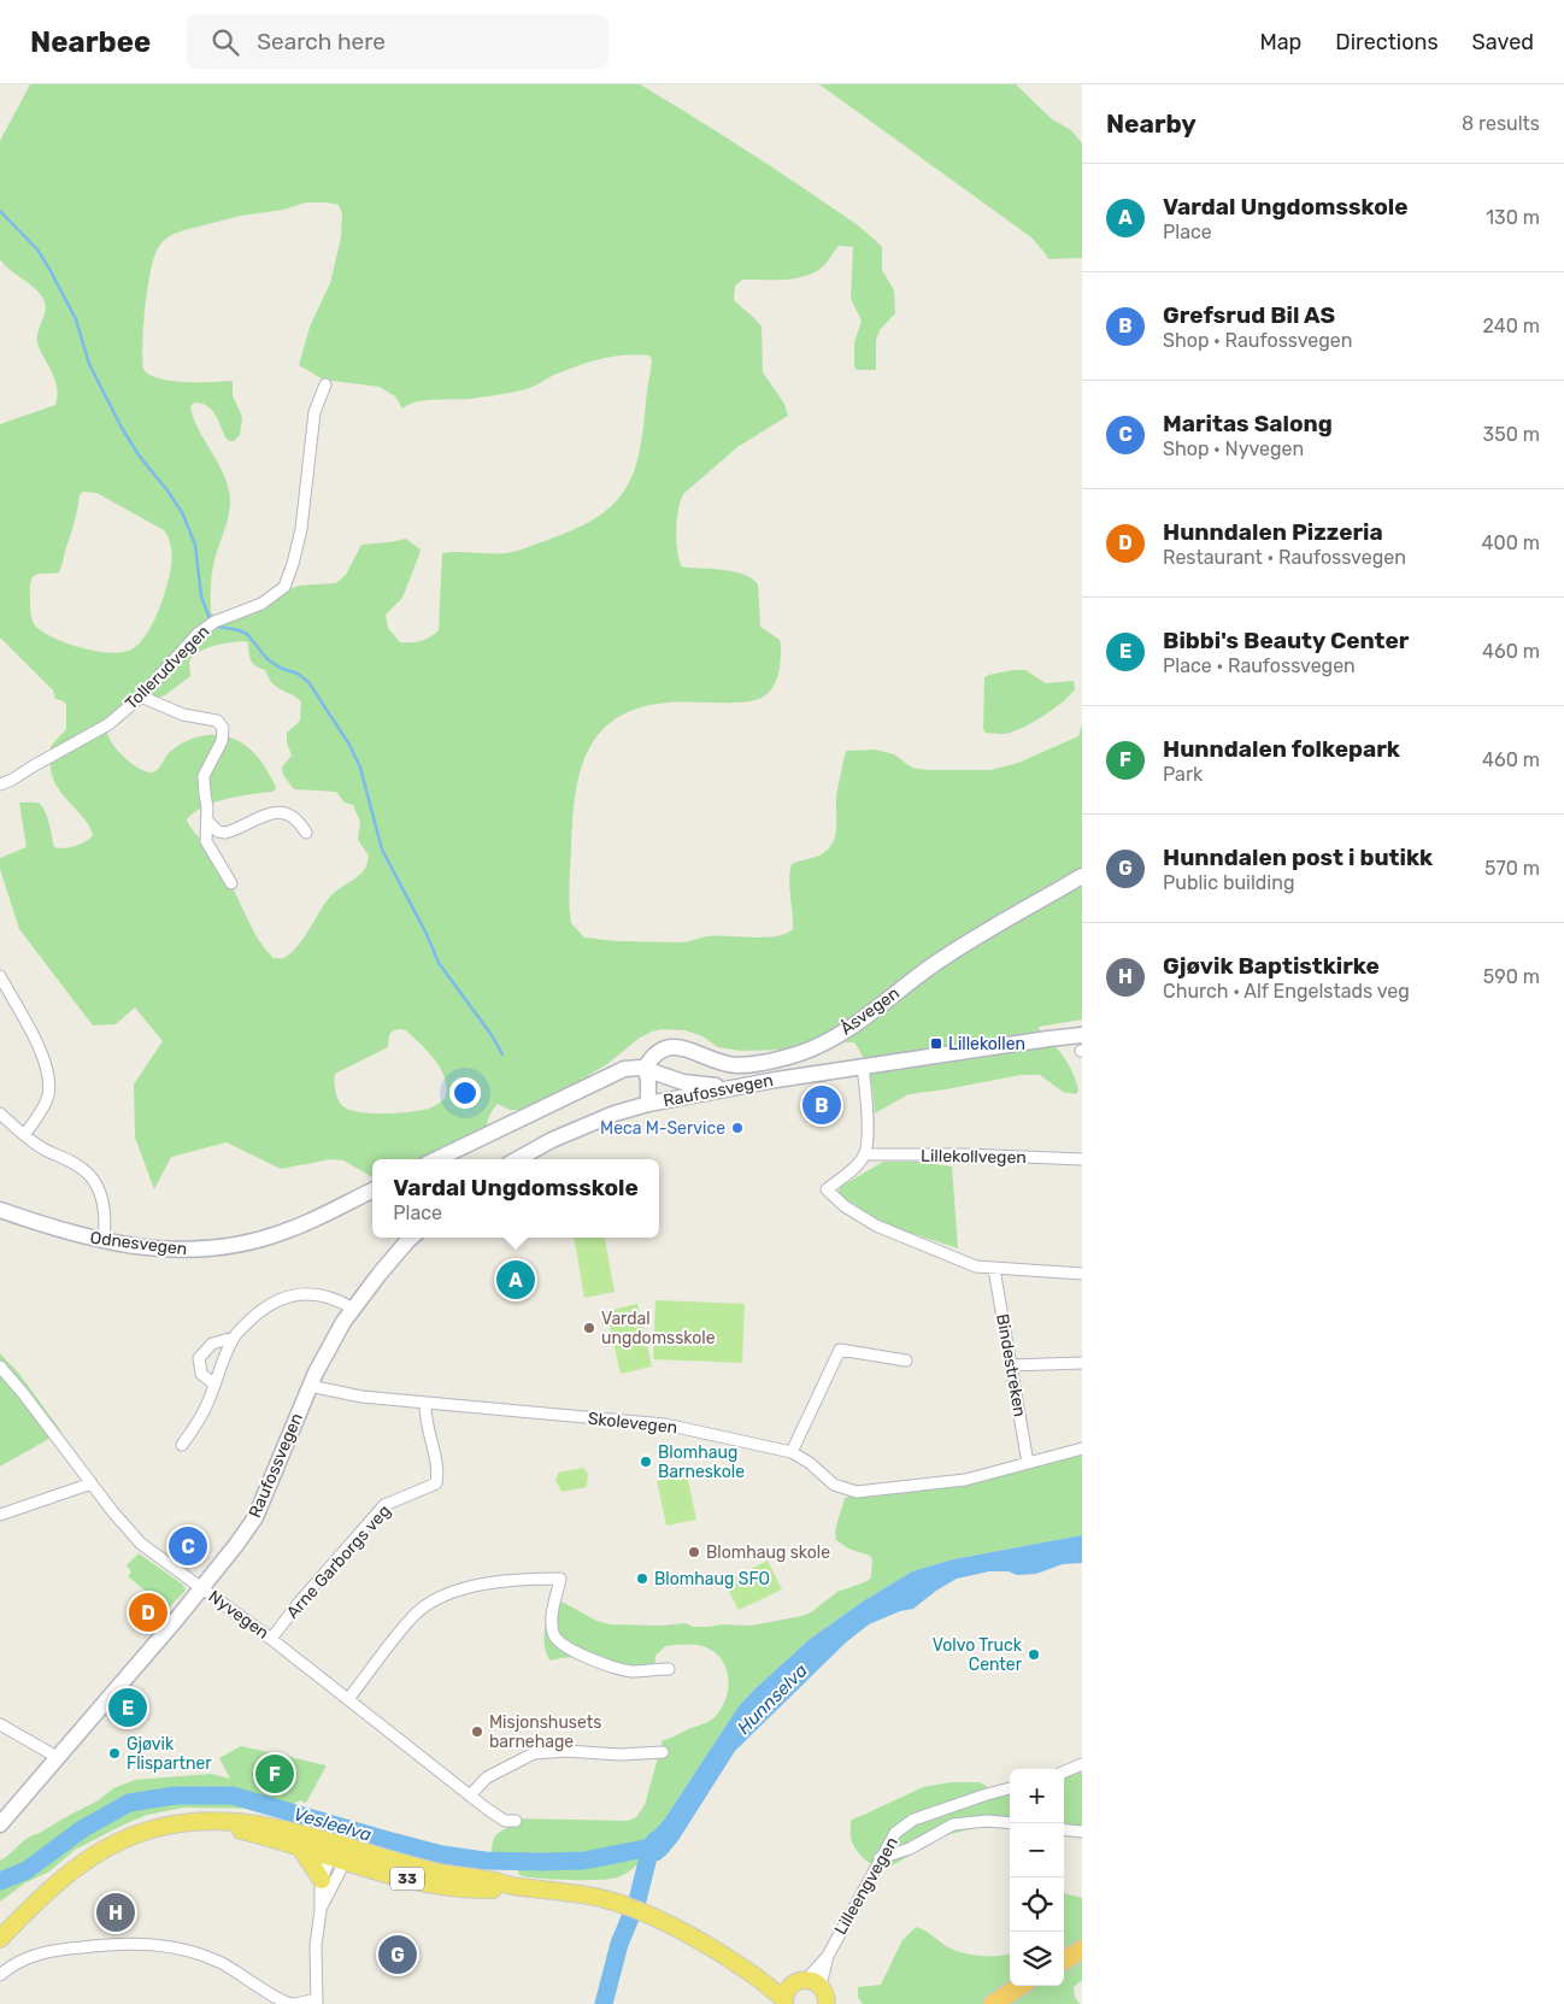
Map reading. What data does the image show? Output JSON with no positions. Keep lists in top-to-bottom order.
{
  "streets": {
    "main road": [
      "Åsvegen",
      "Raufossvegen",
      "Odnesvegen",
      "33"
    ],
    "street": [
      "Tollerudvegen",
      "Lillekollvegen",
      "Bindestreken",
      "Skolevegen",
      "Arne Garborgs veg",
      "Nyvegen",
      "Lilleengvegen"
    ]
  },
  "crossings": [
    ["Raufossvegen", "Skolevegen"],
    ["Raufossvegen", "Nyvegen"],
    ["Bindestreken", "Skolevegen"],
    ["Skolevegen", "Arne Garborgs veg"],
    ["Arne Garborgs veg", "Nyvegen"],
    ["33", "Lilleengvegen"]
  ],
  "water": ["Hunnselva", "Vesleelva"],
  "places": {
    "transit": ["Lillekollen"],
    "other": [
      "Meca M-Service",
      "Vardal ungdomsskole",
      "Blomhaug Barneskole",
      "Blomhaug skole",
      "Blomhaug SFO",
      "Volvo Truck Center",
      "Misjonshusets barnehage",
      "Gjøvik Flispartner"
    ]
  },
  "page": {
    "header": "Nearbee",
    "search": "Search here",
    "nav": ["Map", "Directions", "Saved"],
    "heading": ["Nearby", "8 results"],
    "list": [
      {
        "mark": "A",
        "name": "Vardal Ungdomsskole",
        "note": "Place",
        "value": "130 m"
      },
      {
        "mark": "B",
        "name": "Grefsrud Bil AS",
        "note": "Shop · Raufossvegen",
        "value": "240 m"
      },
      {
        "mark": "C",
        "name": "Maritas Salong",
        "note": "Shop · Nyvegen",
        "value": "350 m"
      },
      {
        "mark": "D",
        "name": "Hunndalen Pizzeria",
        "note": "Restaurant · Raufossvegen",
        "value": "400 m"
      },
      {
        "mark": "E",
        "name": "Bibbi's Beauty Center",
        "note": "Place · Raufossvegen",
        "value": "460 m"
      },
      {
        "mark": "F",
        "name": "Hunndalen folkepark",
        "note": "Park",
        "value": "460 m"
      },
      {
        "mark": "G",
        "name": "Hunndalen post i butikk",
        "note": "Public building",
        "value": "570 m"
      },
      {
        "mark": "H",
        "name": "Gjøvik Baptistkirke",
        "note": "Church · Alf Engelstads veg",
        "value": "590 m"
      }
    ],
    "pins": [
      "B",
      "A",
      "C",
      "D",
      "E",
      "F",
      "H",
      "G"
    ],
    "popup": ["Vardal Ungdomsskole", "Place"],
    "map_buttons": ["+", "−"]
  }
}
